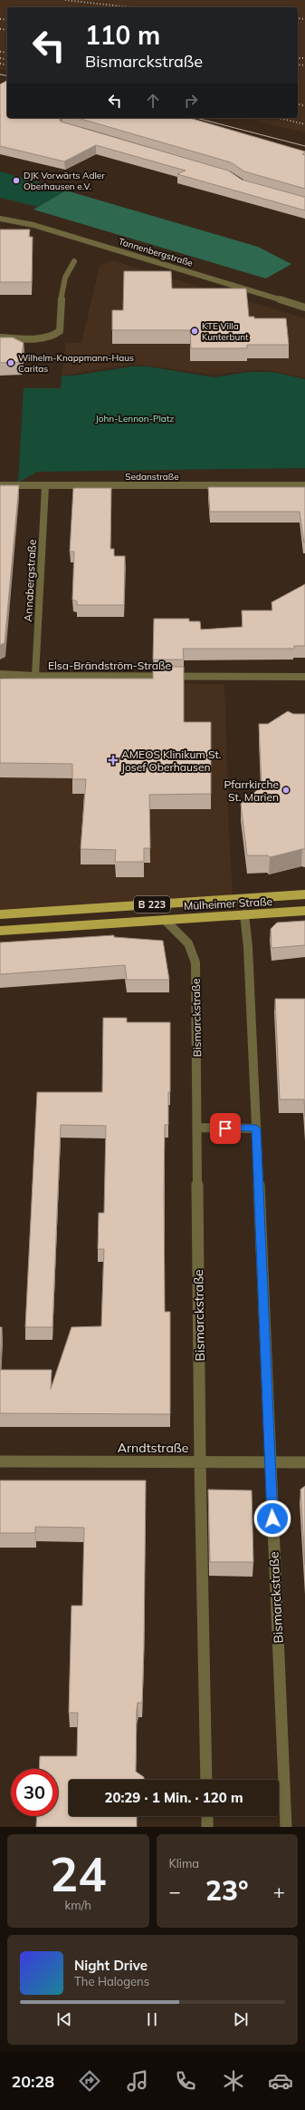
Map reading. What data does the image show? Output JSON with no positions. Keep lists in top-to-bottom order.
{
  "streets": {
    "main road": ["Mülheimer Straße", "B 223"],
    "street": [
      "Tannenbergstraße",
      "Sedanstraße",
      "Annabergstraße",
      "Elsa-Brändström-Straße",
      "Bismarckstraße",
      "Arndtstraße"
    ]
  },
  "crossings": [
    ["Sedanstraße", "Annabergstraße"],
    ["Annabergstraße", "Elsa-Brändström-Straße"],
    ["Mülheimer Straße", "Bismarckstraße"],
    ["Bismarckstraße", "Arndtstraße"]
  ],
  "parks": ["John-Lennon-Platz"],
  "places": {
    "other": [
      "DJK Vorwärts Adler Oberhausen e.V.",
      "KTE Villa Kunterbunt",
      "Wilhelm-Knappmann-Haus Caritas",
      "Pfarrkirche St. Marien"
    ],
    "health": ["AMEOS Klinikum St. Josef Oberhausen"]
  },
  "page": {
    "turn": ["110 m", "Bismarckstraße"],
    "limit": "30",
    "trip": "20:29 · 1 Min. · 120 m",
    "tile": [
      ["24", "km/h"],
      "Klima"
    ],
    "heat": ["−", "23°", "+"],
    "song": ["Night Drive", "The Halogens"],
    "tabs": "20:28"
  }
}
